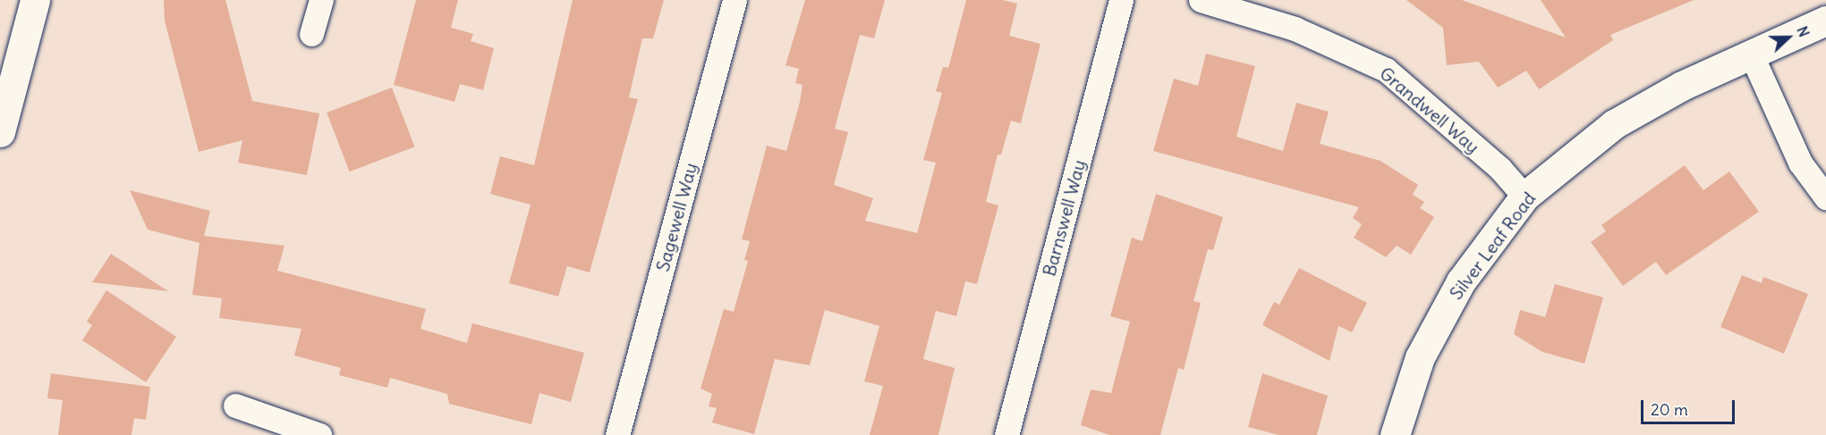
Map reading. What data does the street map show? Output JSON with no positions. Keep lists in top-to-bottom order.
{
  "streets": {
    "street": [
      "Grandwell Way",
      "Sagewell Way",
      "Barnswell Way",
      "Silver Leaf Road"
    ]
  },
  "crossings": [
    ["Grandwell Way", "Silver Leaf Road"]
  ],
  "scale_bar": "20 m",
  "north": "right"
}
